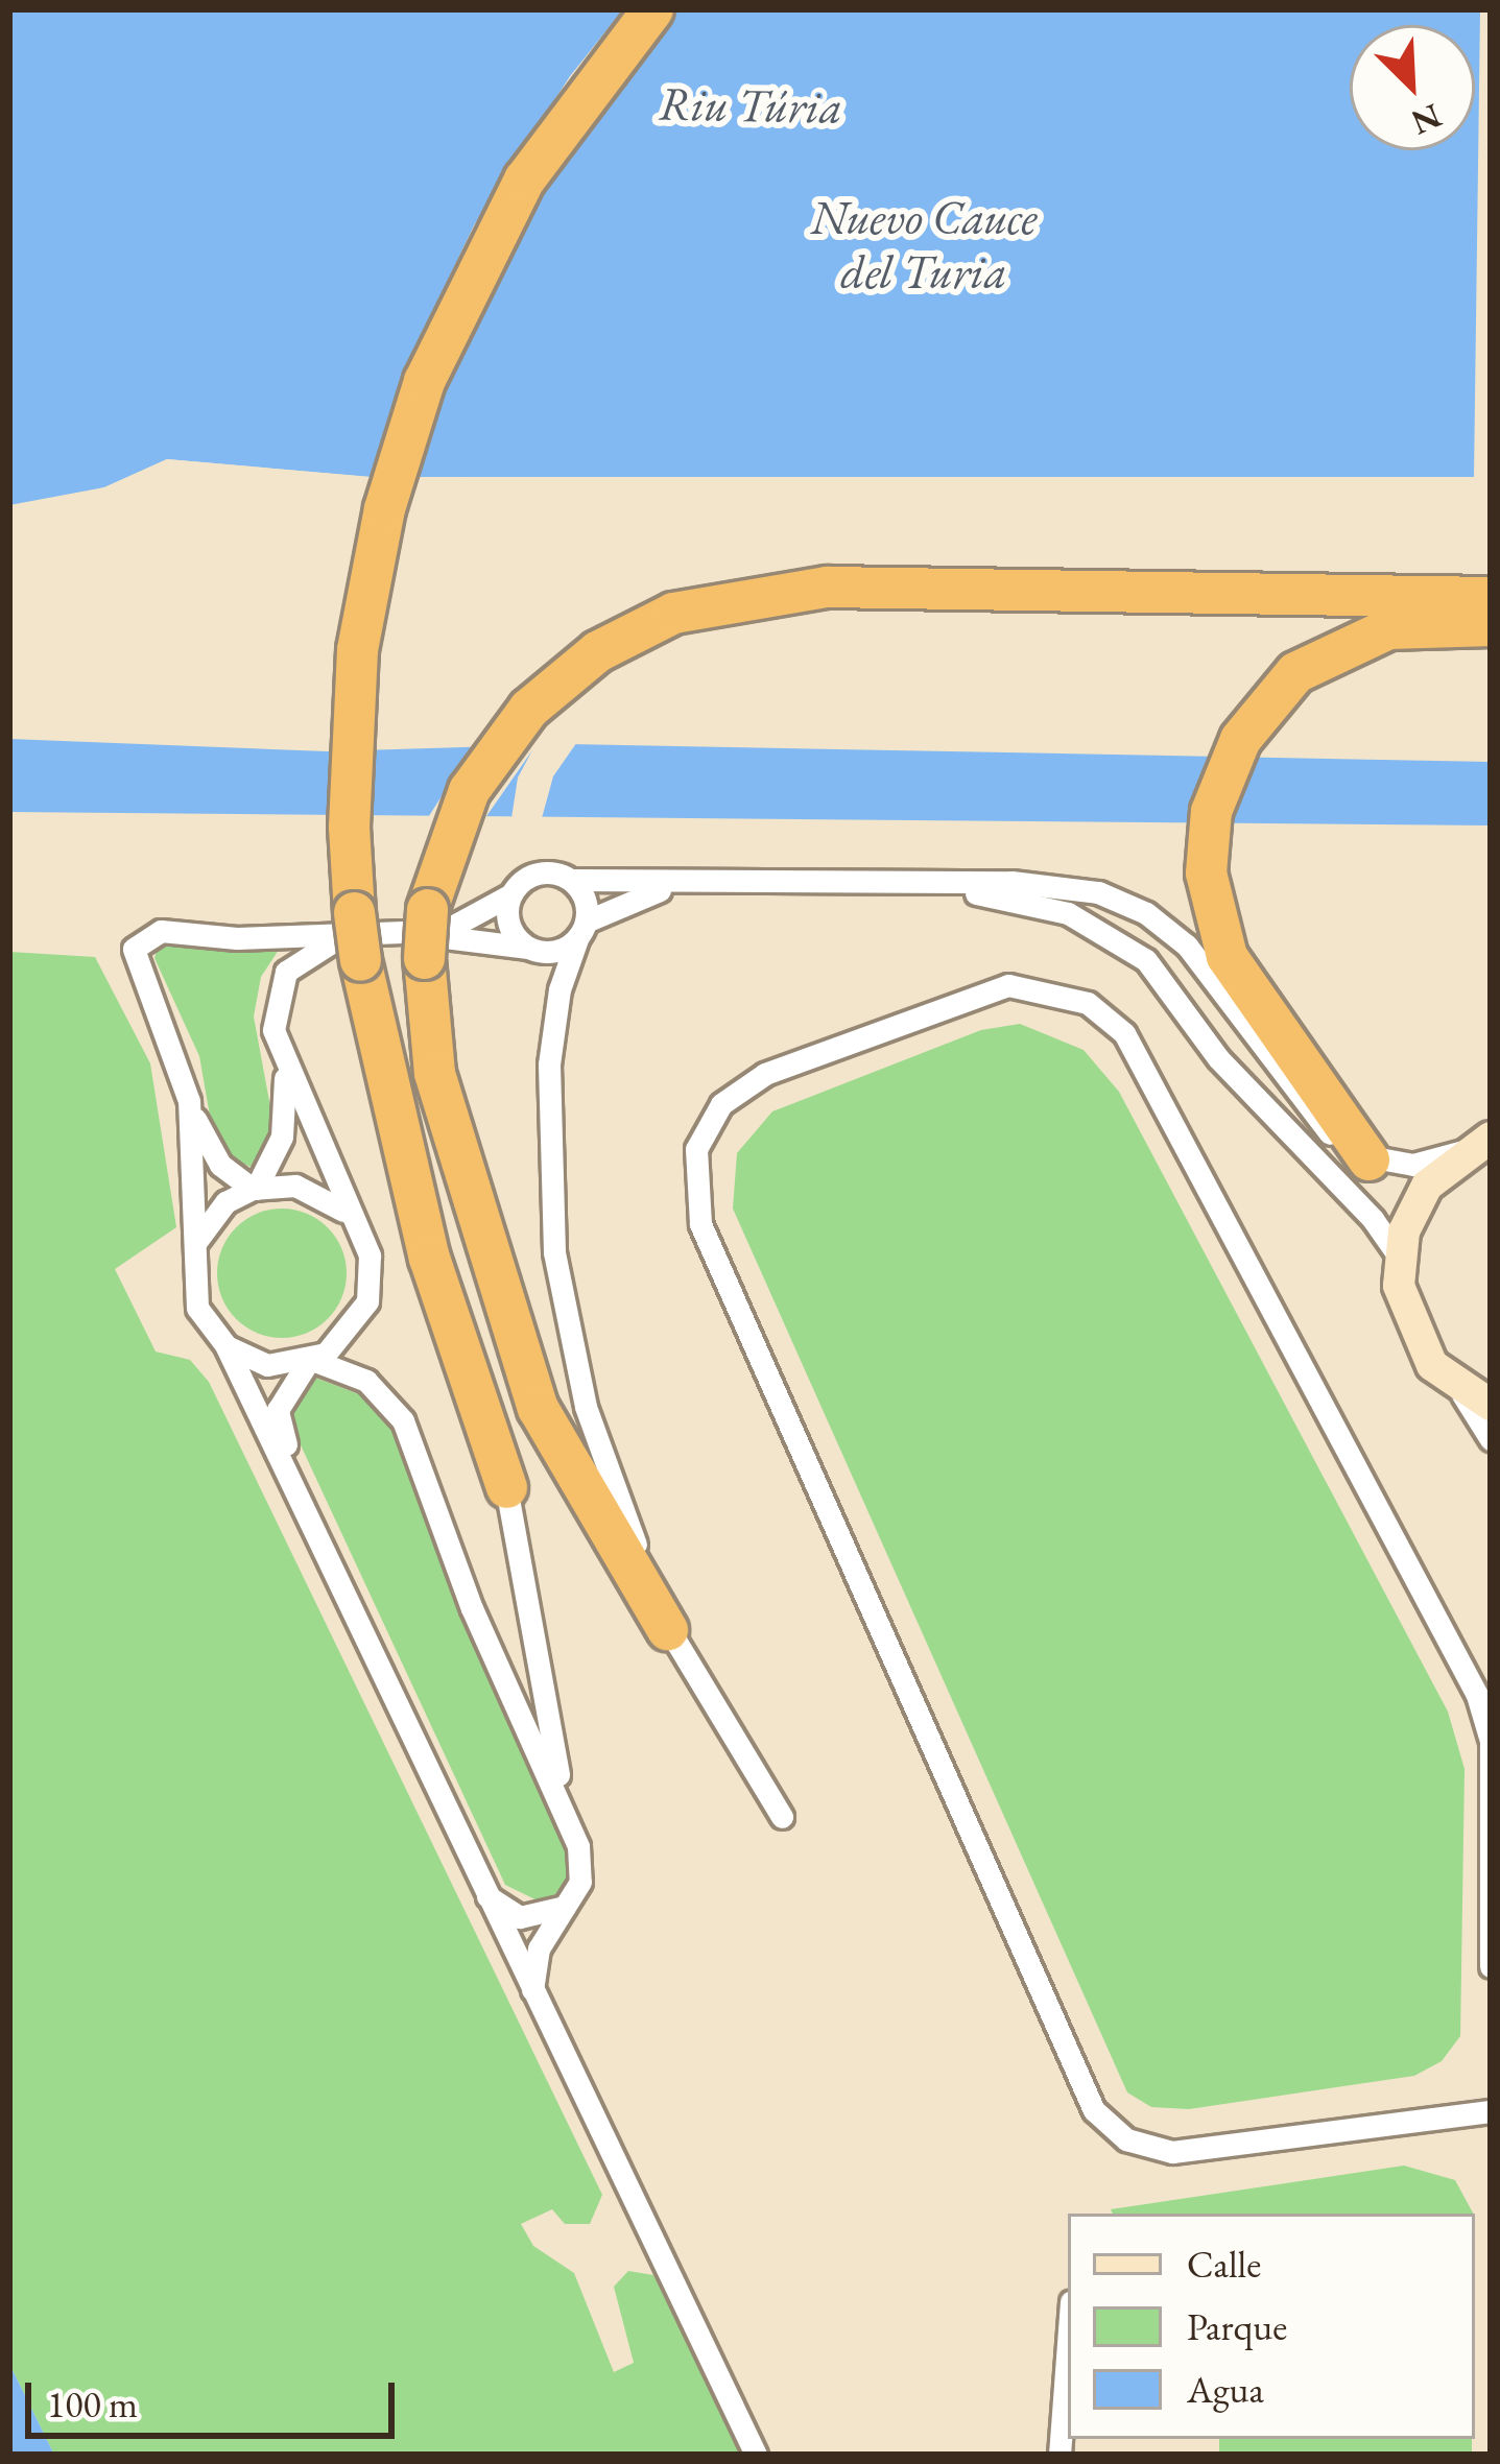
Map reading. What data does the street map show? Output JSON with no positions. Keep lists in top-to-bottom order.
{
  "water": ["Riu Túria", "Nuevo Cauce del Turia"],
  "legend": ["Calle", "Parque", "Agua"],
  "scale_bar": "100 m",
  "north": "bottom right"
}
